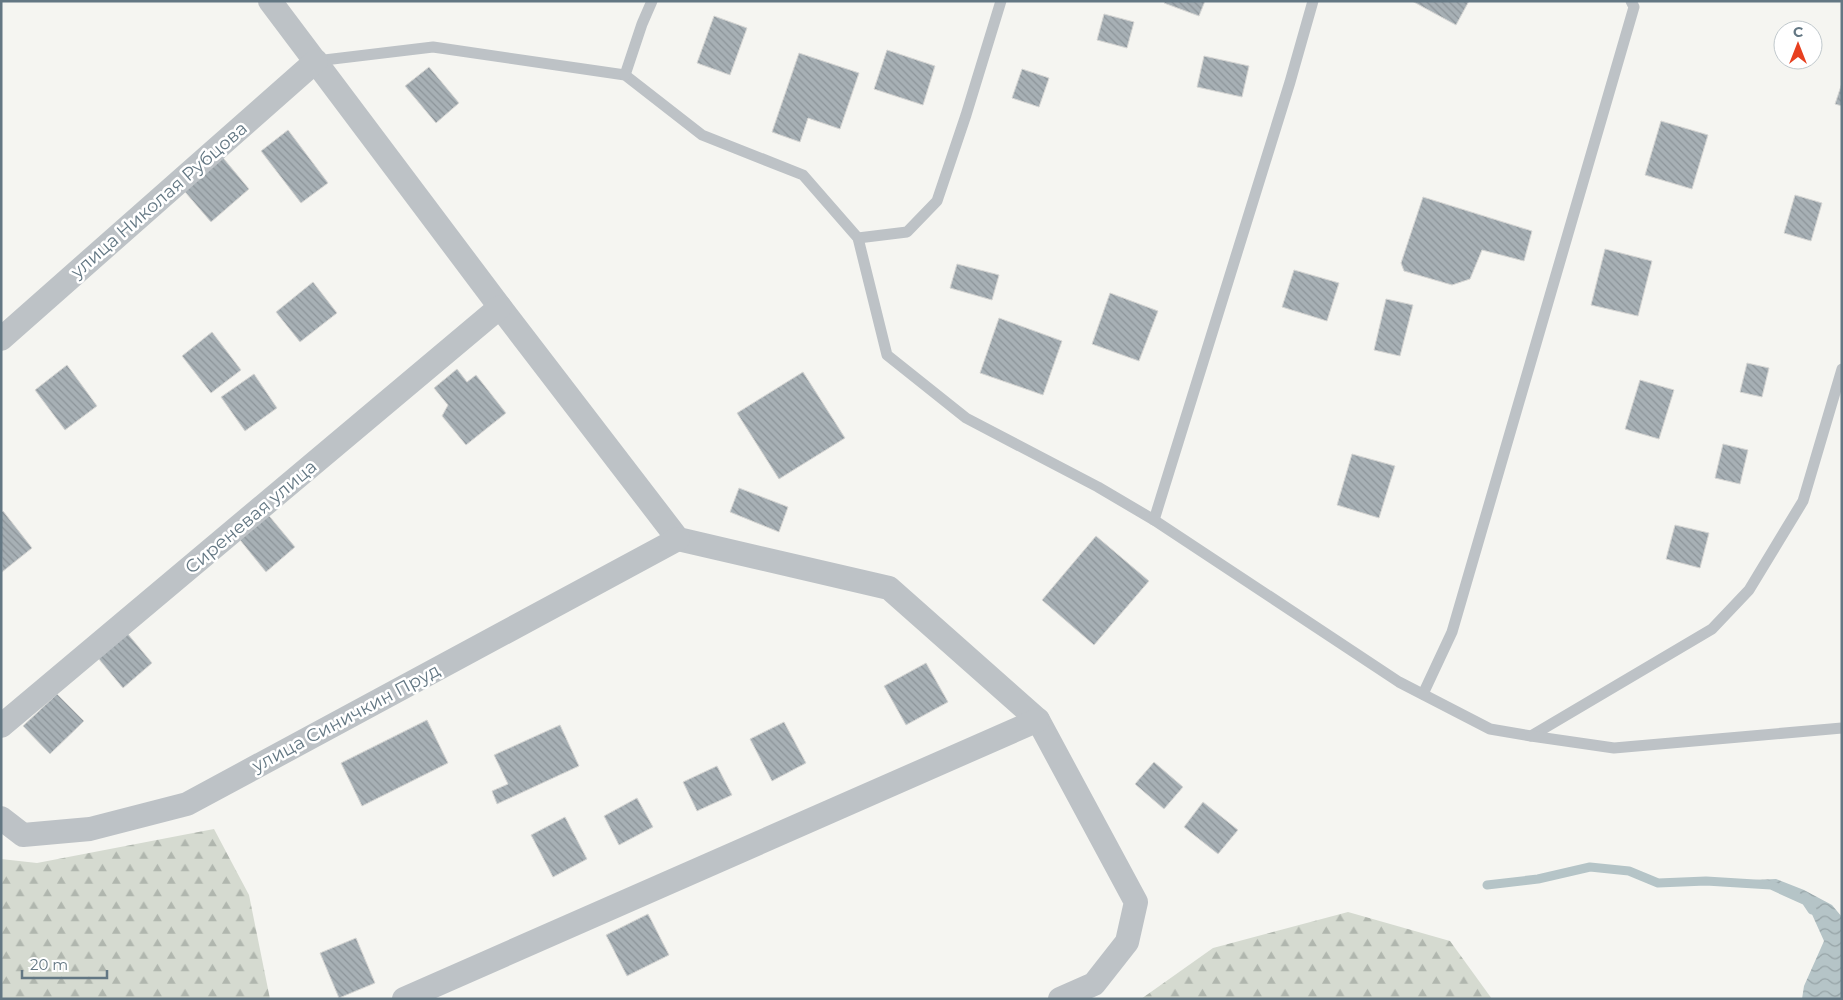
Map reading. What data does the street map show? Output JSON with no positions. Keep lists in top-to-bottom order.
{
  "streets": {
    "street": ["улица Николая Рубцова", "Сиреневая улица", "улица Синичкин Пруд"]
  },
  "scale_bar": "20 m",
  "north": "top"
}
